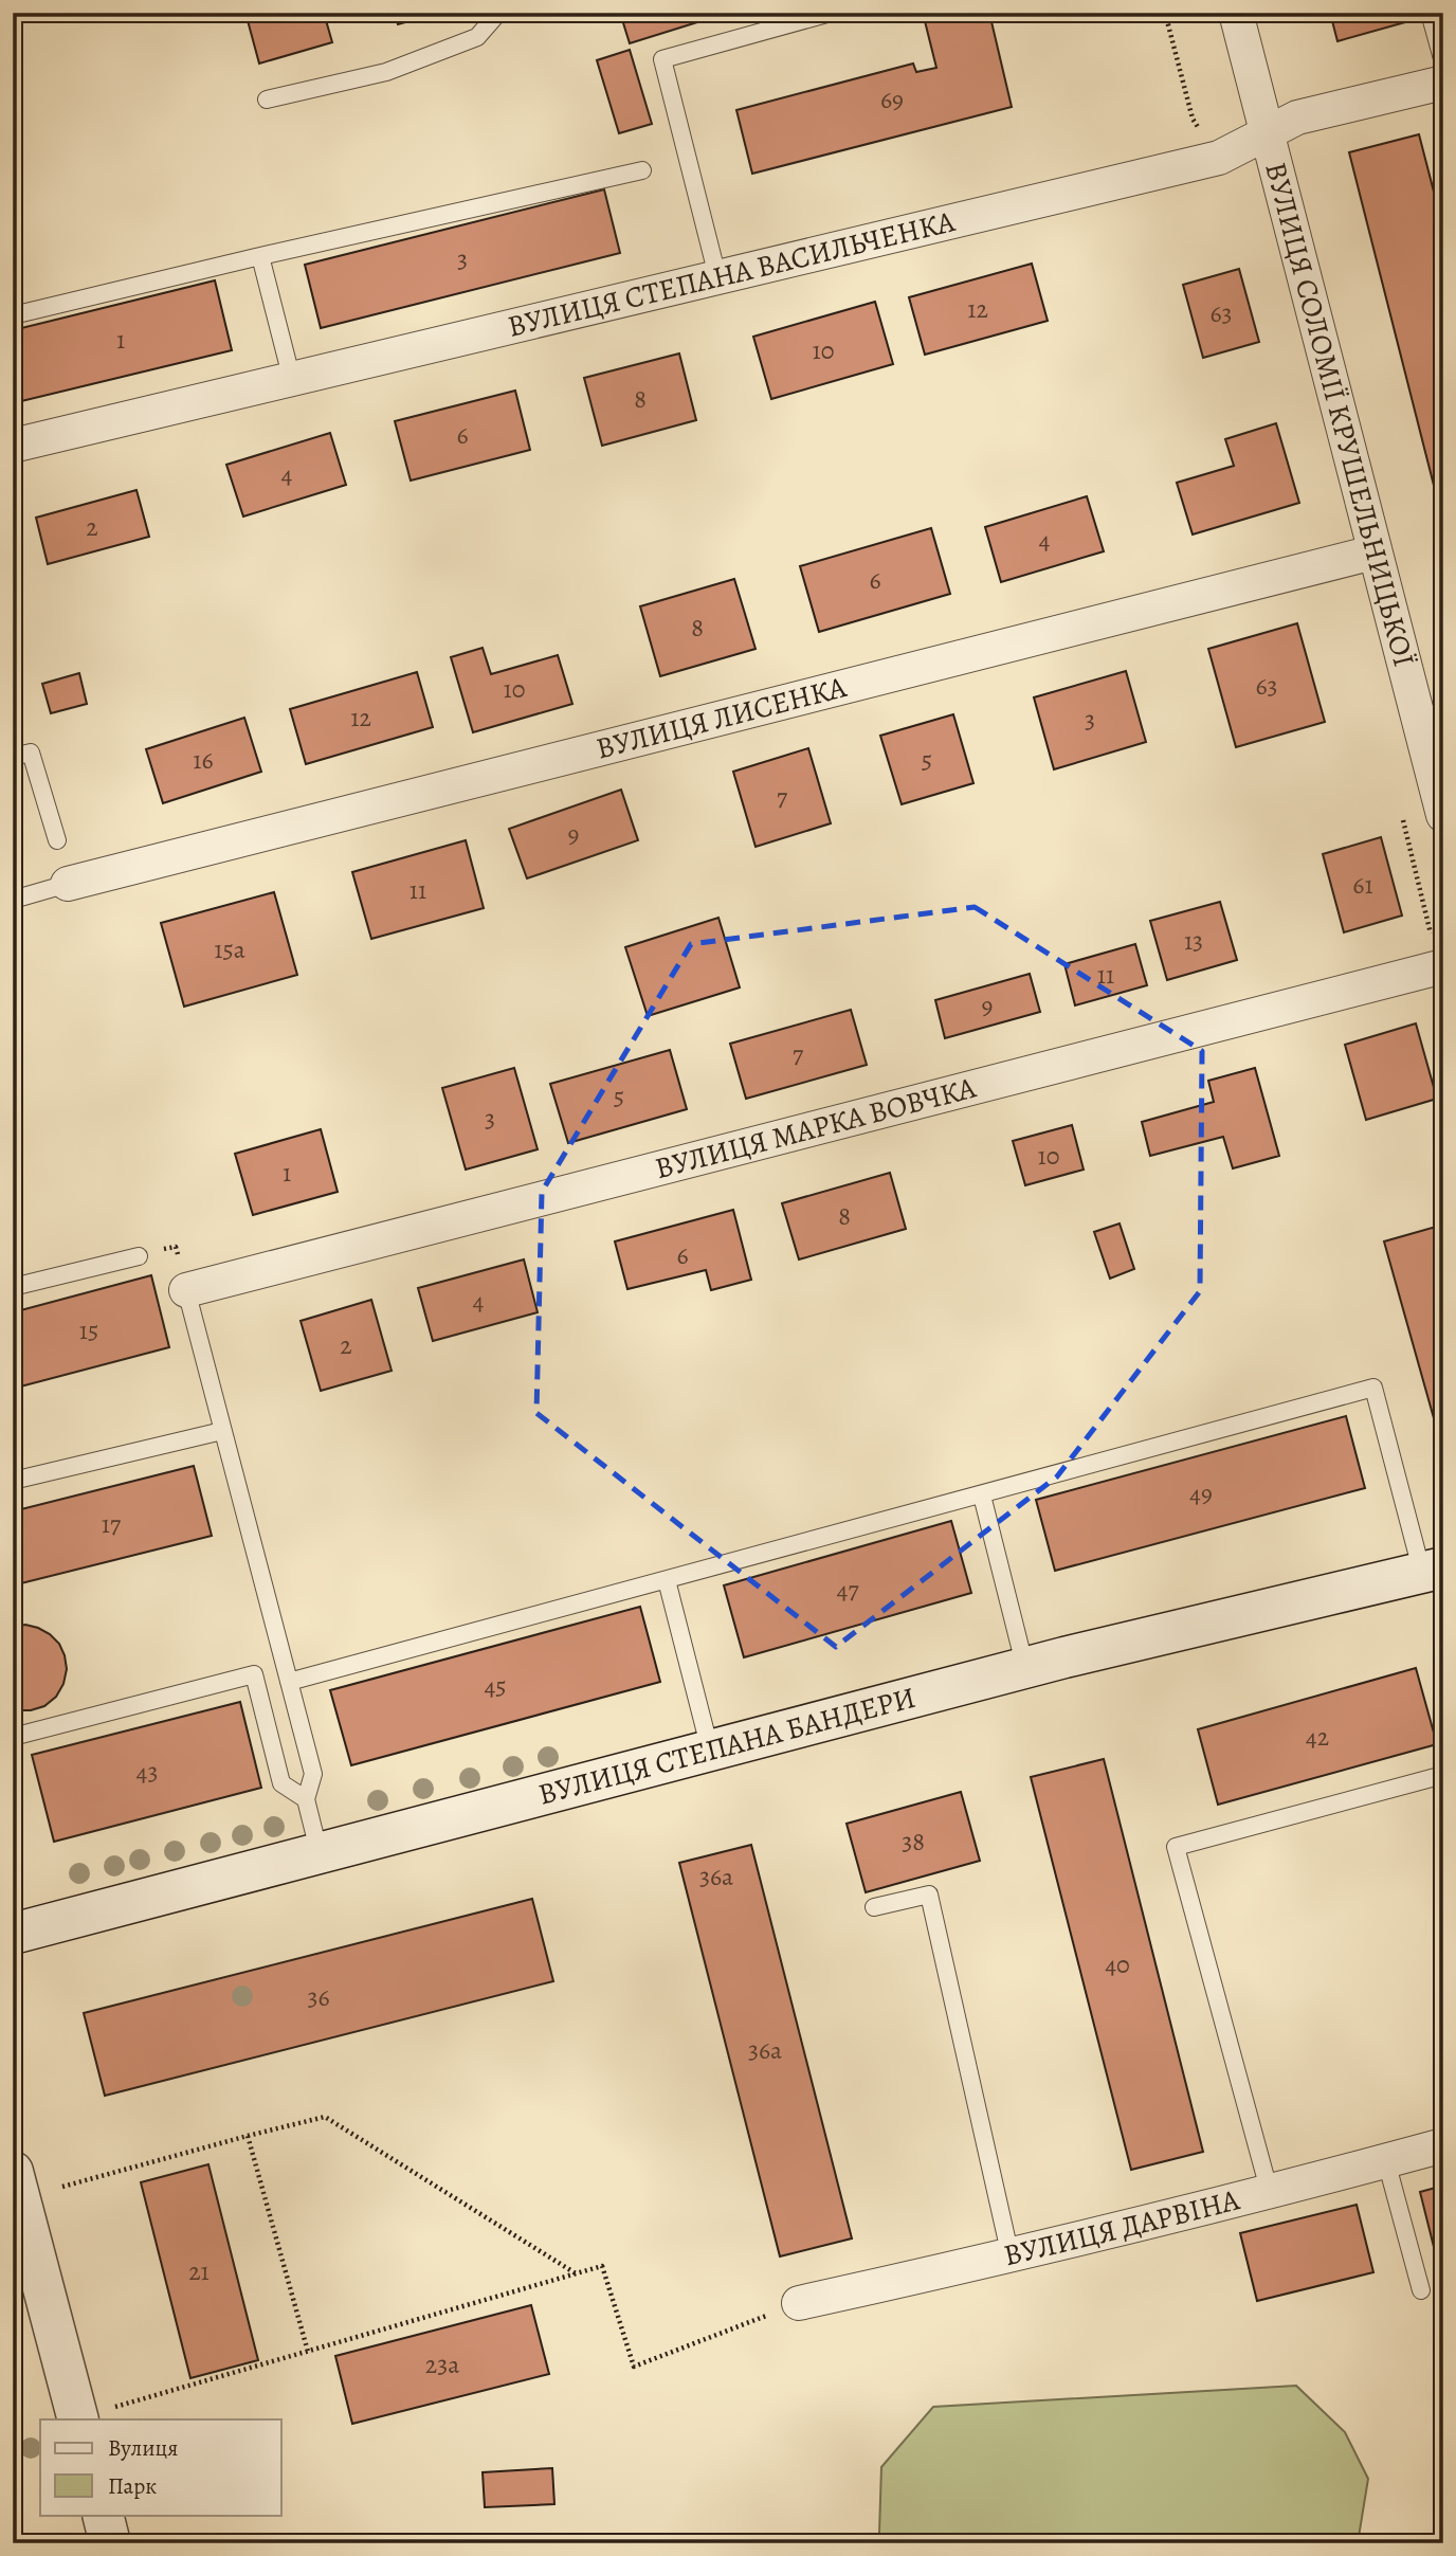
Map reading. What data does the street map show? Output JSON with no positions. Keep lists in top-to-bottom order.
{
  "streets": {
    "main road": ["ВУЛИЦЯ СТЕПАНА БАНДЕРИ"],
    "street": [
      "ВУЛИЦЯ СТЕПАНА ВАСИЛЬЧЕНКА",
      "ВУЛИЦЯ СОЛОМІЇ КРУШЕЛЬНИЦЬКОЇ",
      "ВУЛИЦЯ ЛИСЕНКА",
      "ВУЛИЦЯ МАРКА ВОВЧКА",
      "ВУЛИЦЯ ДАРВІНА"
    ]
  },
  "crossings": [
    ["ВУЛИЦЯ СТЕПАНА ВАСИЛЬЧЕНКА", "ВУЛИЦЯ СОЛОМІЇ КРУШЕЛЬНИЦЬКОЇ"],
    ["ВУЛИЦЯ СОЛОМІЇ КРУШЕЛЬНИЦЬКОЇ", "ВУЛИЦЯ ЛИСЕНКА"]
  ],
  "house_numbers": [
    "69",
    "3",
    "12",
    "63",
    "1",
    "10",
    "8",
    "6",
    "4",
    "2",
    "4",
    "6",
    "8",
    "63",
    "10",
    "12",
    "3",
    "16",
    "5",
    "7",
    "9",
    "61",
    "11",
    "13",
    "15а",
    "11",
    "9",
    "7",
    "5",
    "3",
    "10",
    "1",
    "8",
    "6",
    "4",
    "15",
    "2",
    "49",
    "17",
    "47",
    "45",
    "42",
    "43",
    "38",
    "36а",
    "40",
    "36",
    "36а",
    "21",
    "23а"
  ],
  "legend": ["Вулиця", "Парк"]
}
